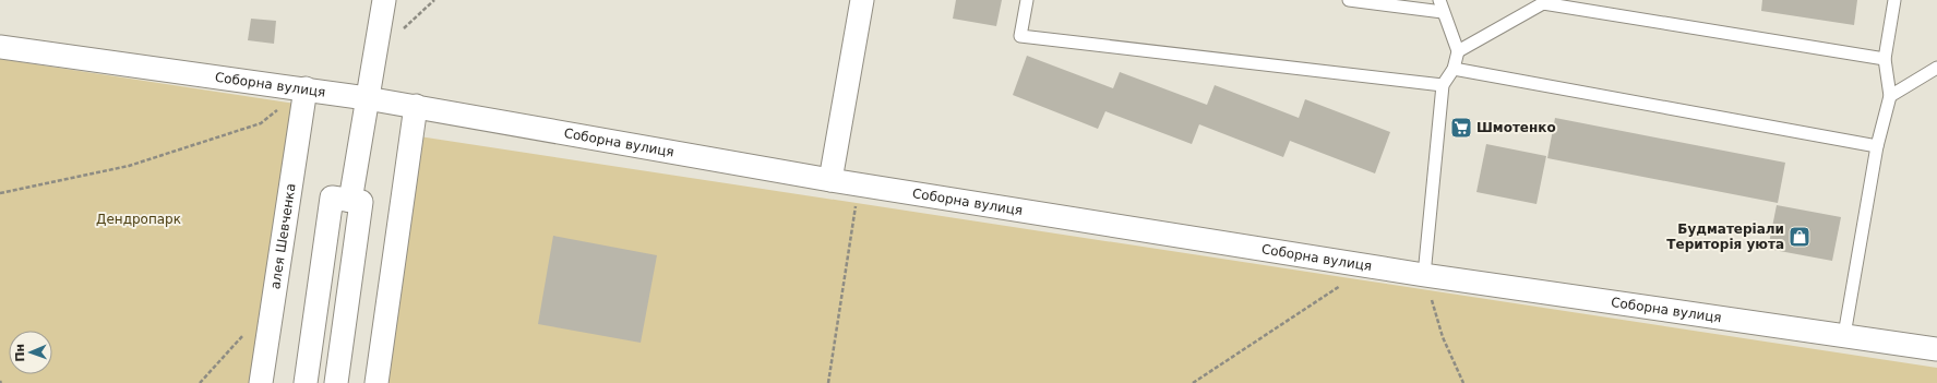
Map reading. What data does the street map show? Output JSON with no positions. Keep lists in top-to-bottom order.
{
  "streets": {
    "street": ["Соборна вулиця", "алея Шевченка"]
  },
  "crossings": [
    ["Соборна вулиця", "алея Шевченка"]
  ],
  "parks": ["Дендропарк"],
  "places": {
    "supermarket": ["Шмотенко"],
    "shop": ["Будматеріали Територія уюта"]
  },
  "north": "left"
}
